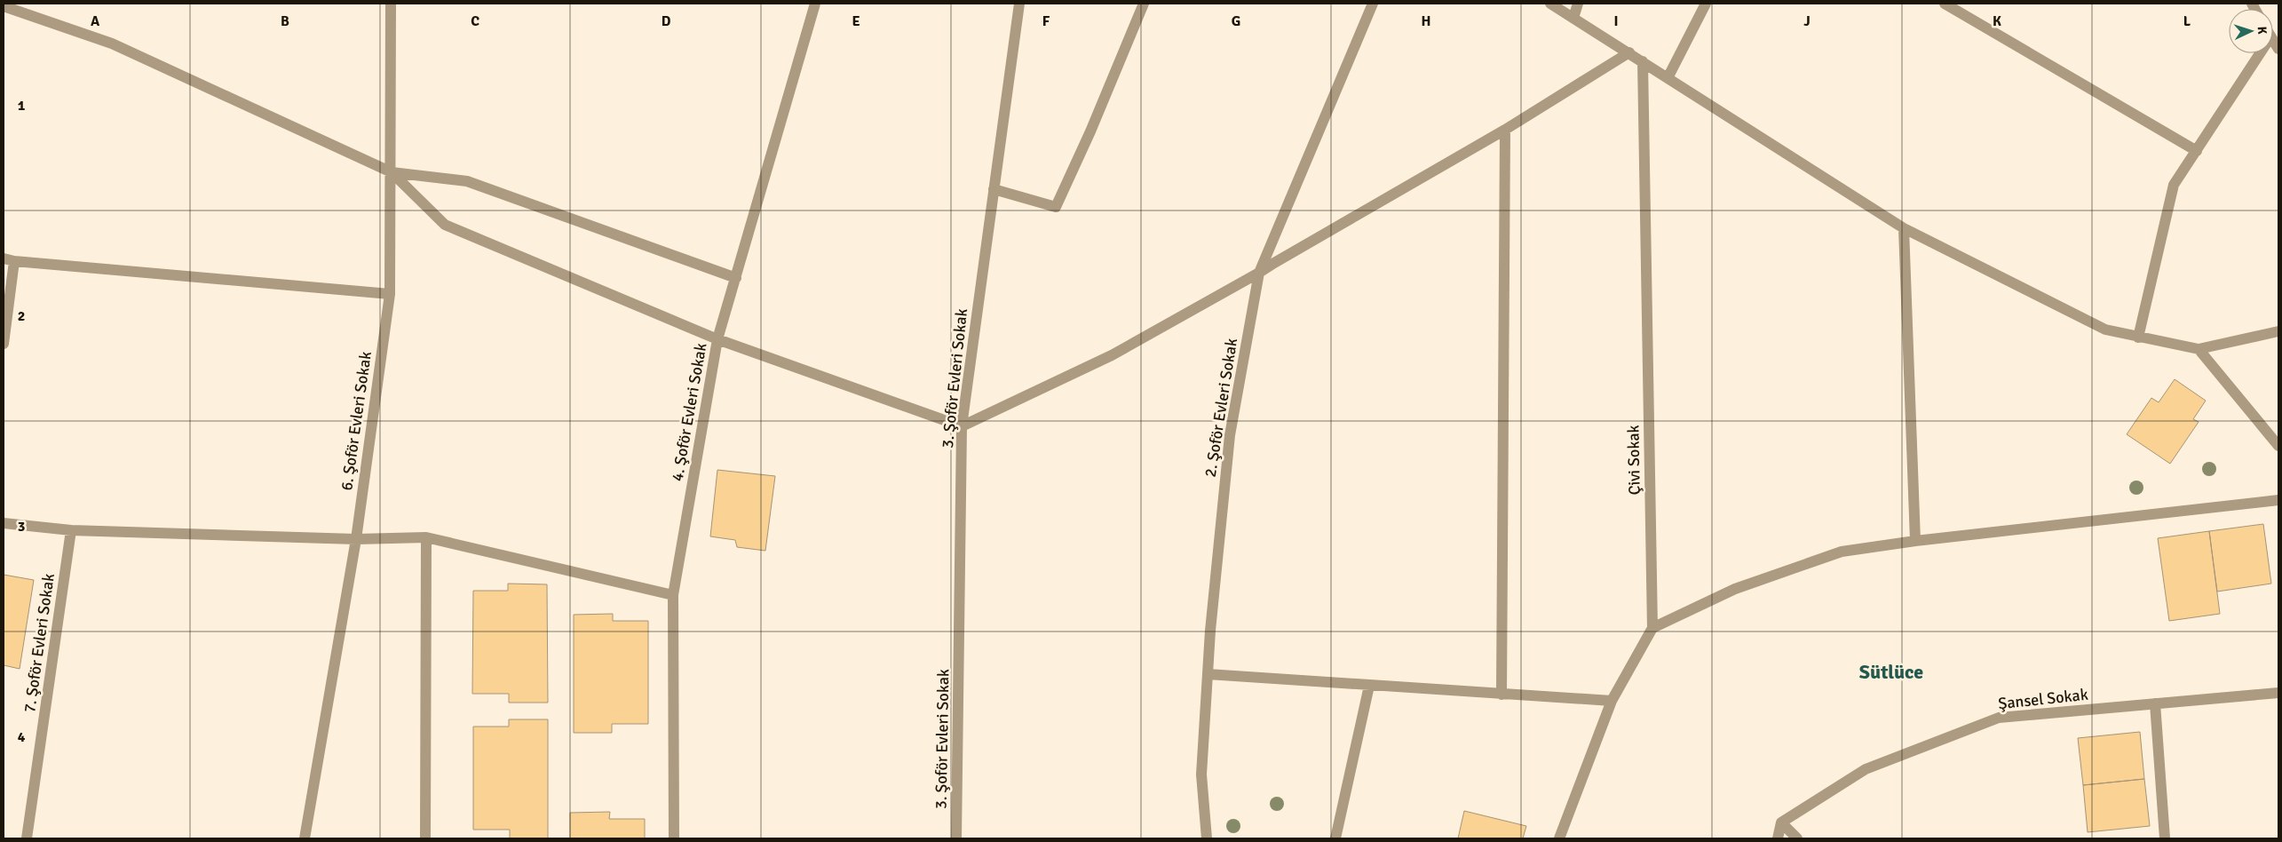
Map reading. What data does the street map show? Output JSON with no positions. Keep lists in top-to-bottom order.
{
  "streets": {
    "street": [
      "3. Şoför Evleri Sokak",
      "2. Şoför Evleri Sokak",
      "4. Şoför Evleri Sokak",
      "6. Şoför Evleri Sokak",
      "Çivi Sokak",
      "7. Şoför Evleri Sokak",
      "Şansel Sokak"
    ]
  },
  "districts": ["Sütlüce"],
  "north": "right",
  "grid": {
    "columns": [
      "A",
      "B",
      "C",
      "D",
      "E",
      "F",
      "G",
      "H",
      "I",
      "J",
      "K",
      "L"
    ],
    "rows": [
      "1",
      "2",
      "3",
      "4"
    ]
  }
}
